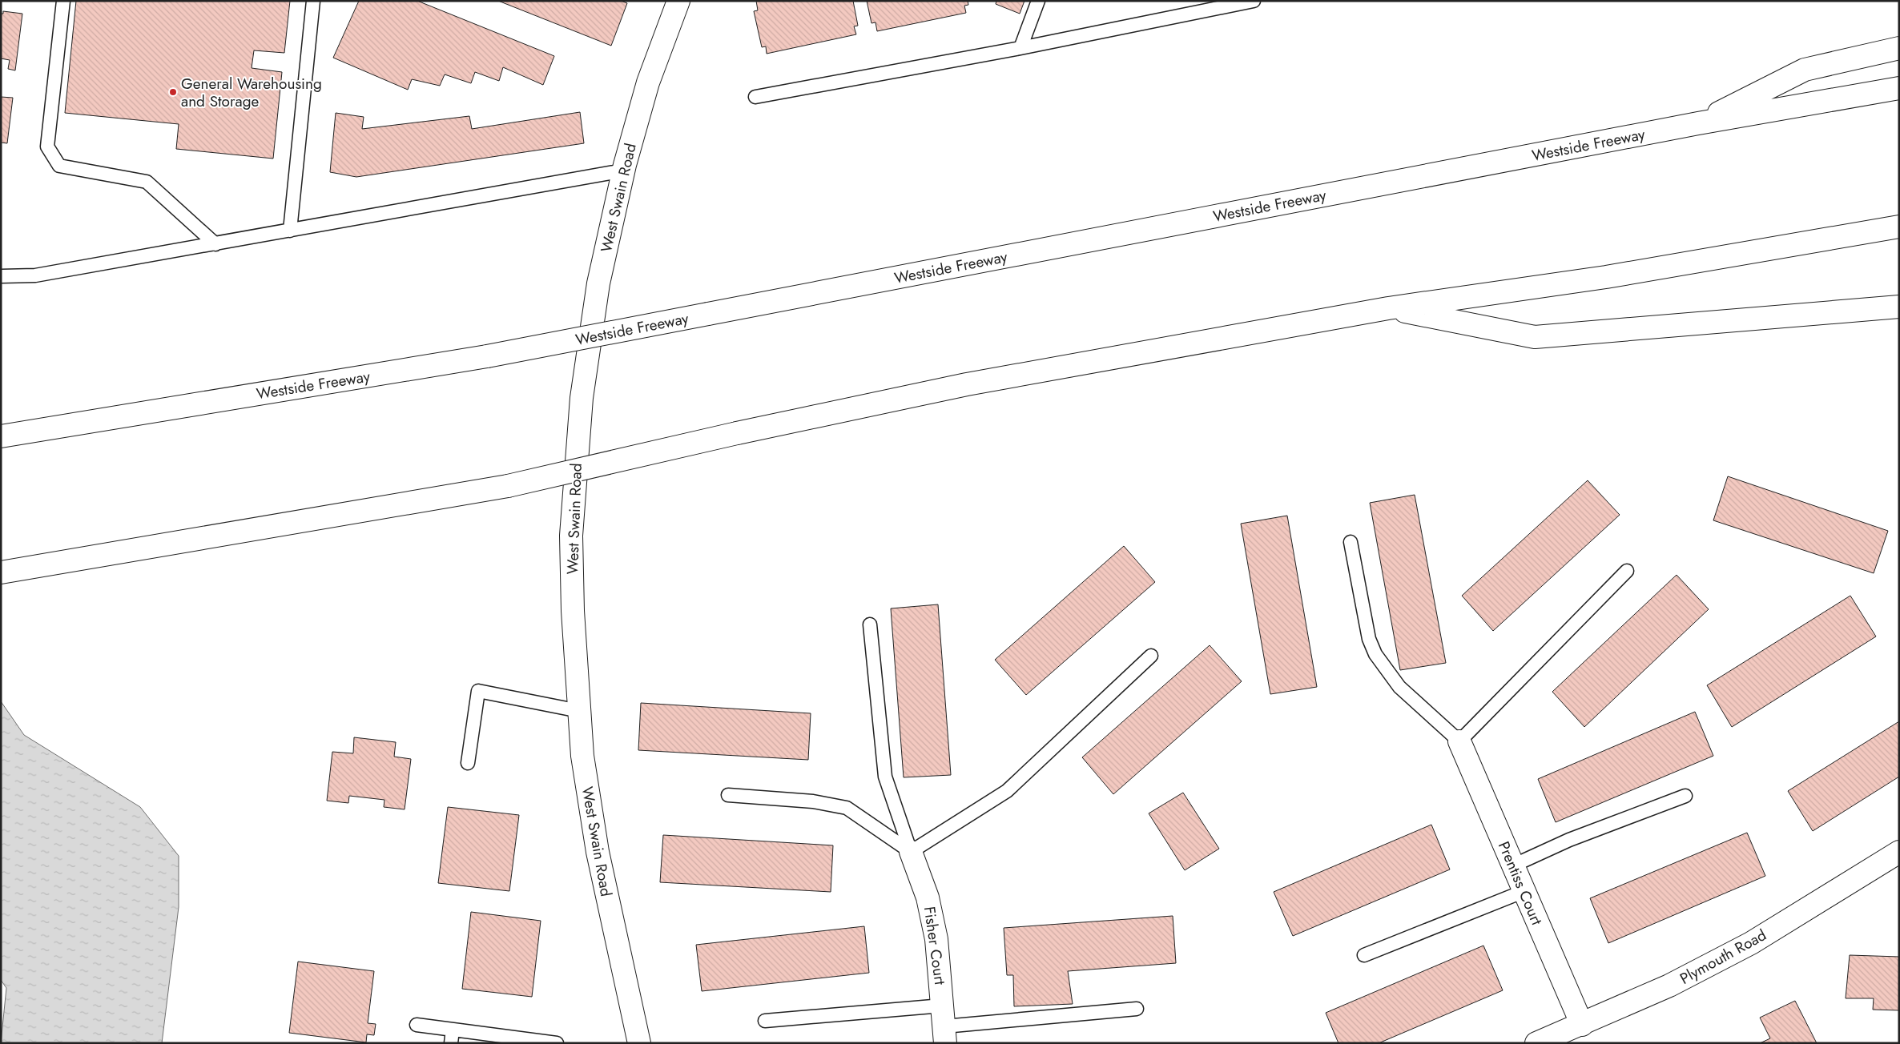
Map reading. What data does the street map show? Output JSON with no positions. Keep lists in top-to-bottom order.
{
  "streets": {
    "main road": [
      "Westside Freeway",
      "West Swain Road",
      "Prentiss Court",
      "Fisher Court",
      "Plymouth Road"
    ]
  },
  "crossings": [
    ["Prentiss Court", "Plymouth Road"]
  ],
  "places": ["General Warehousing and Storage"]
}
